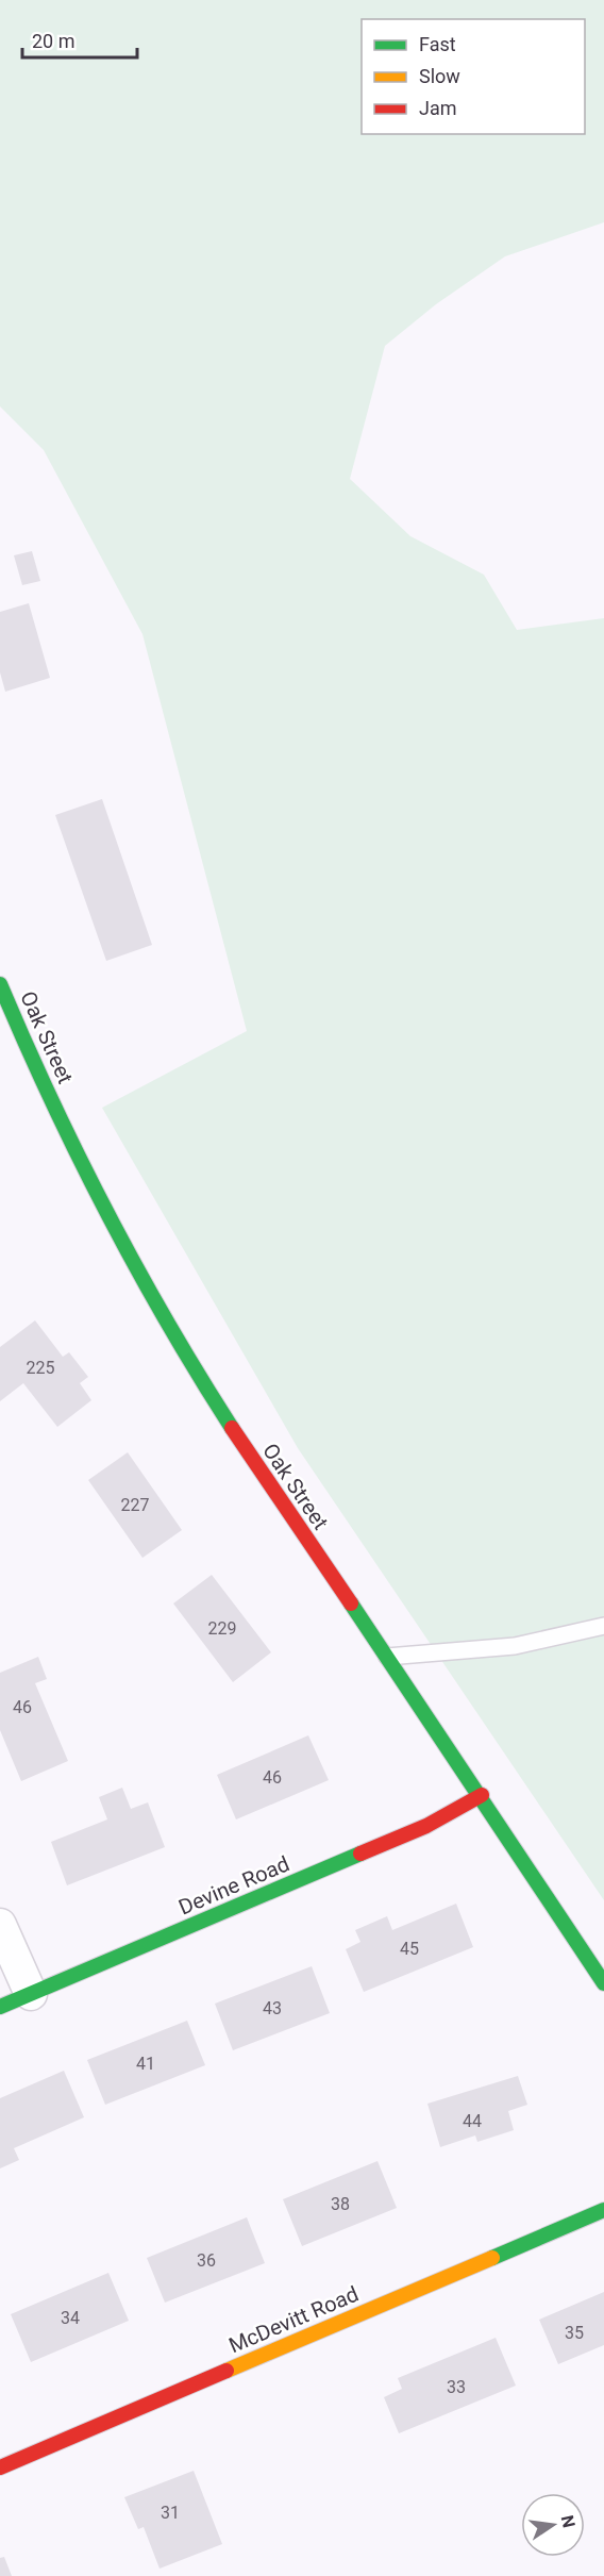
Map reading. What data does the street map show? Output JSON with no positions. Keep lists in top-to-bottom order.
{
  "streets": {
    "street": ["Oak Street", "Devine Road", "McDevitt Road"]
  },
  "crossings": [
    ["Oak Street", "Devine Road"]
  ],
  "house_numbers": [
    "225",
    "227",
    "229",
    "46",
    "46",
    "45",
    "43",
    "41",
    "44",
    "38",
    "36",
    "34",
    "35",
    "33",
    "31"
  ],
  "legend": ["Fast", "Slow", "Jam"],
  "scale_bar": "20 m",
  "north": "right"
}
